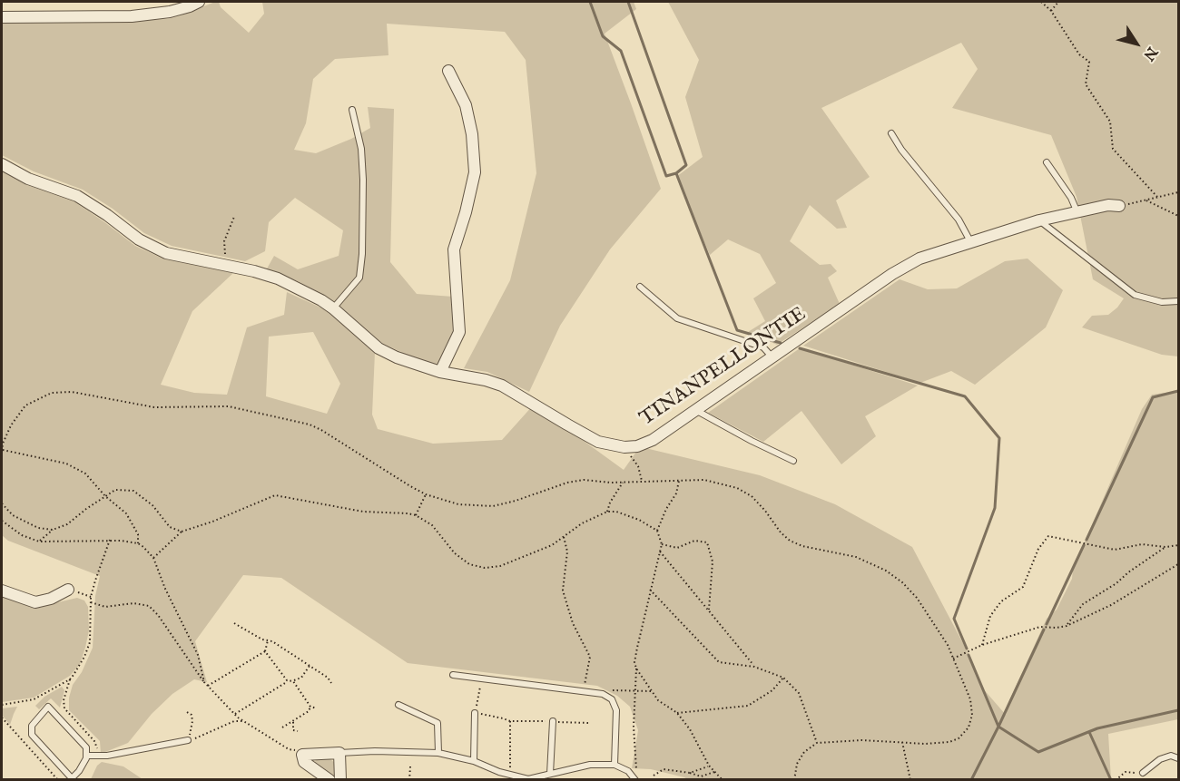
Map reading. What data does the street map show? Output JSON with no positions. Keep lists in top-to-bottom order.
{
  "streets": {
    "street": ["TINANPELLONTIE"]
  },
  "north": "bottom right"
}
